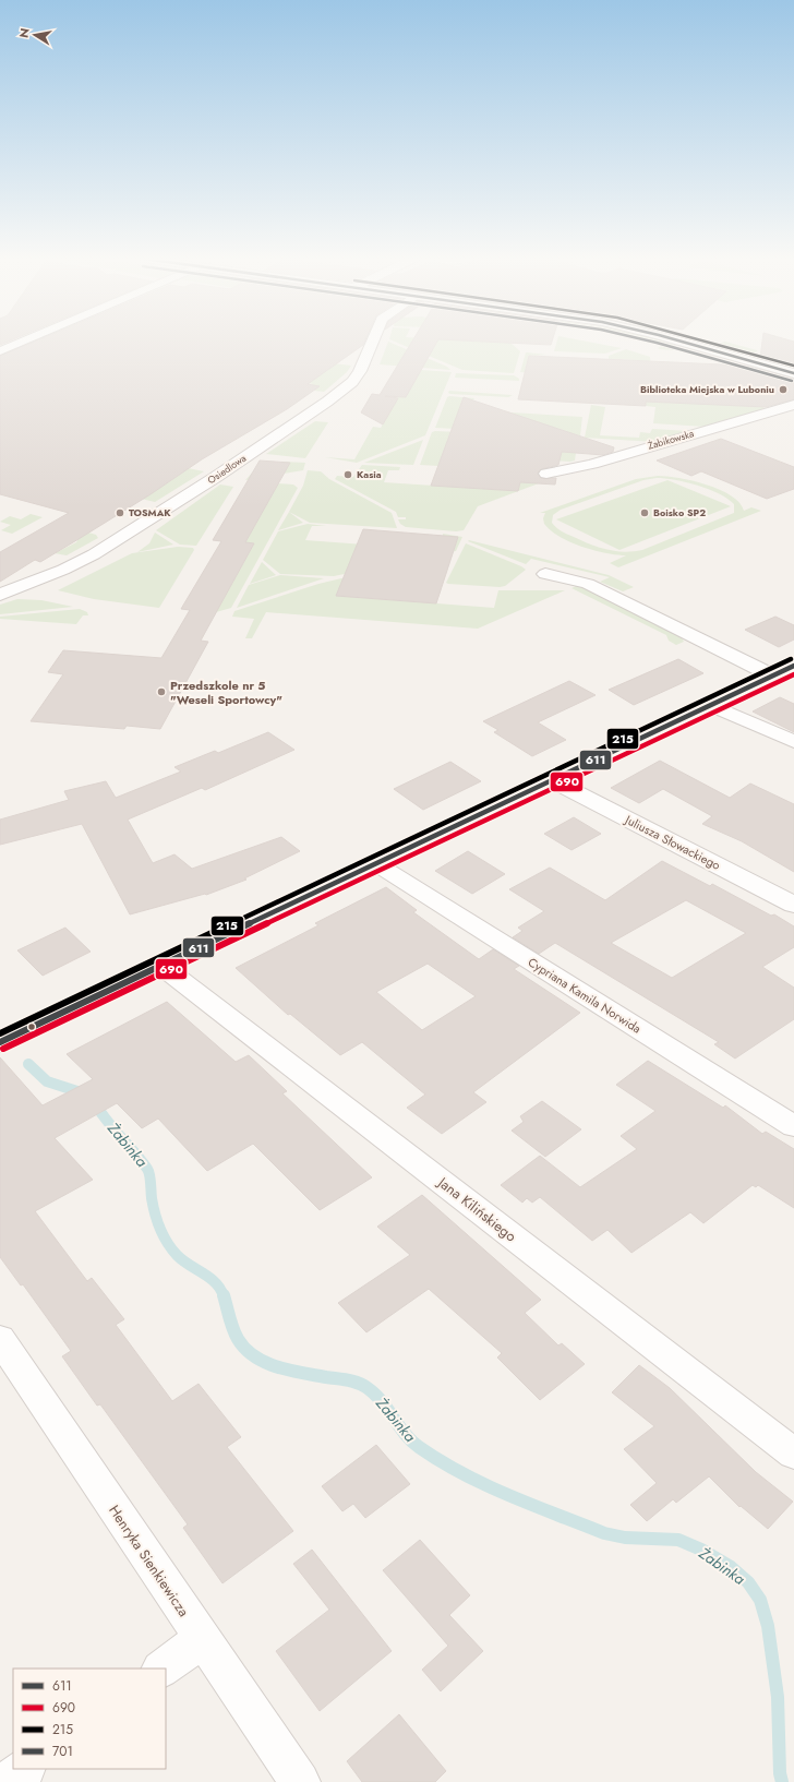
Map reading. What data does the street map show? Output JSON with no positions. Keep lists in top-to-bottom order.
{
  "streets": {
    "street": [
      "Żabikowska",
      "Osiedlowa",
      "Juliusza Słowackiego",
      "Cypriana Kamila Norwida",
      "Jana Kilińskiego",
      "Henryka Sienkiewicza"
    ]
  },
  "water": ["Żabinka"],
  "places": [
    "Biblioteka Miejska w Luboniu",
    "Kasia",
    "TOSMAK",
    "Boisko SP2",
    "Przedszkole nr 5 \"Weseli Sportowcy\""
  ],
  "lines": [
    "transit line 611",
    "transit line 215",
    "transit line 701",
    "transit line 690"
  ],
  "legend": [
    "611",
    "690",
    "215",
    "701"
  ],
  "north": "left"
}
